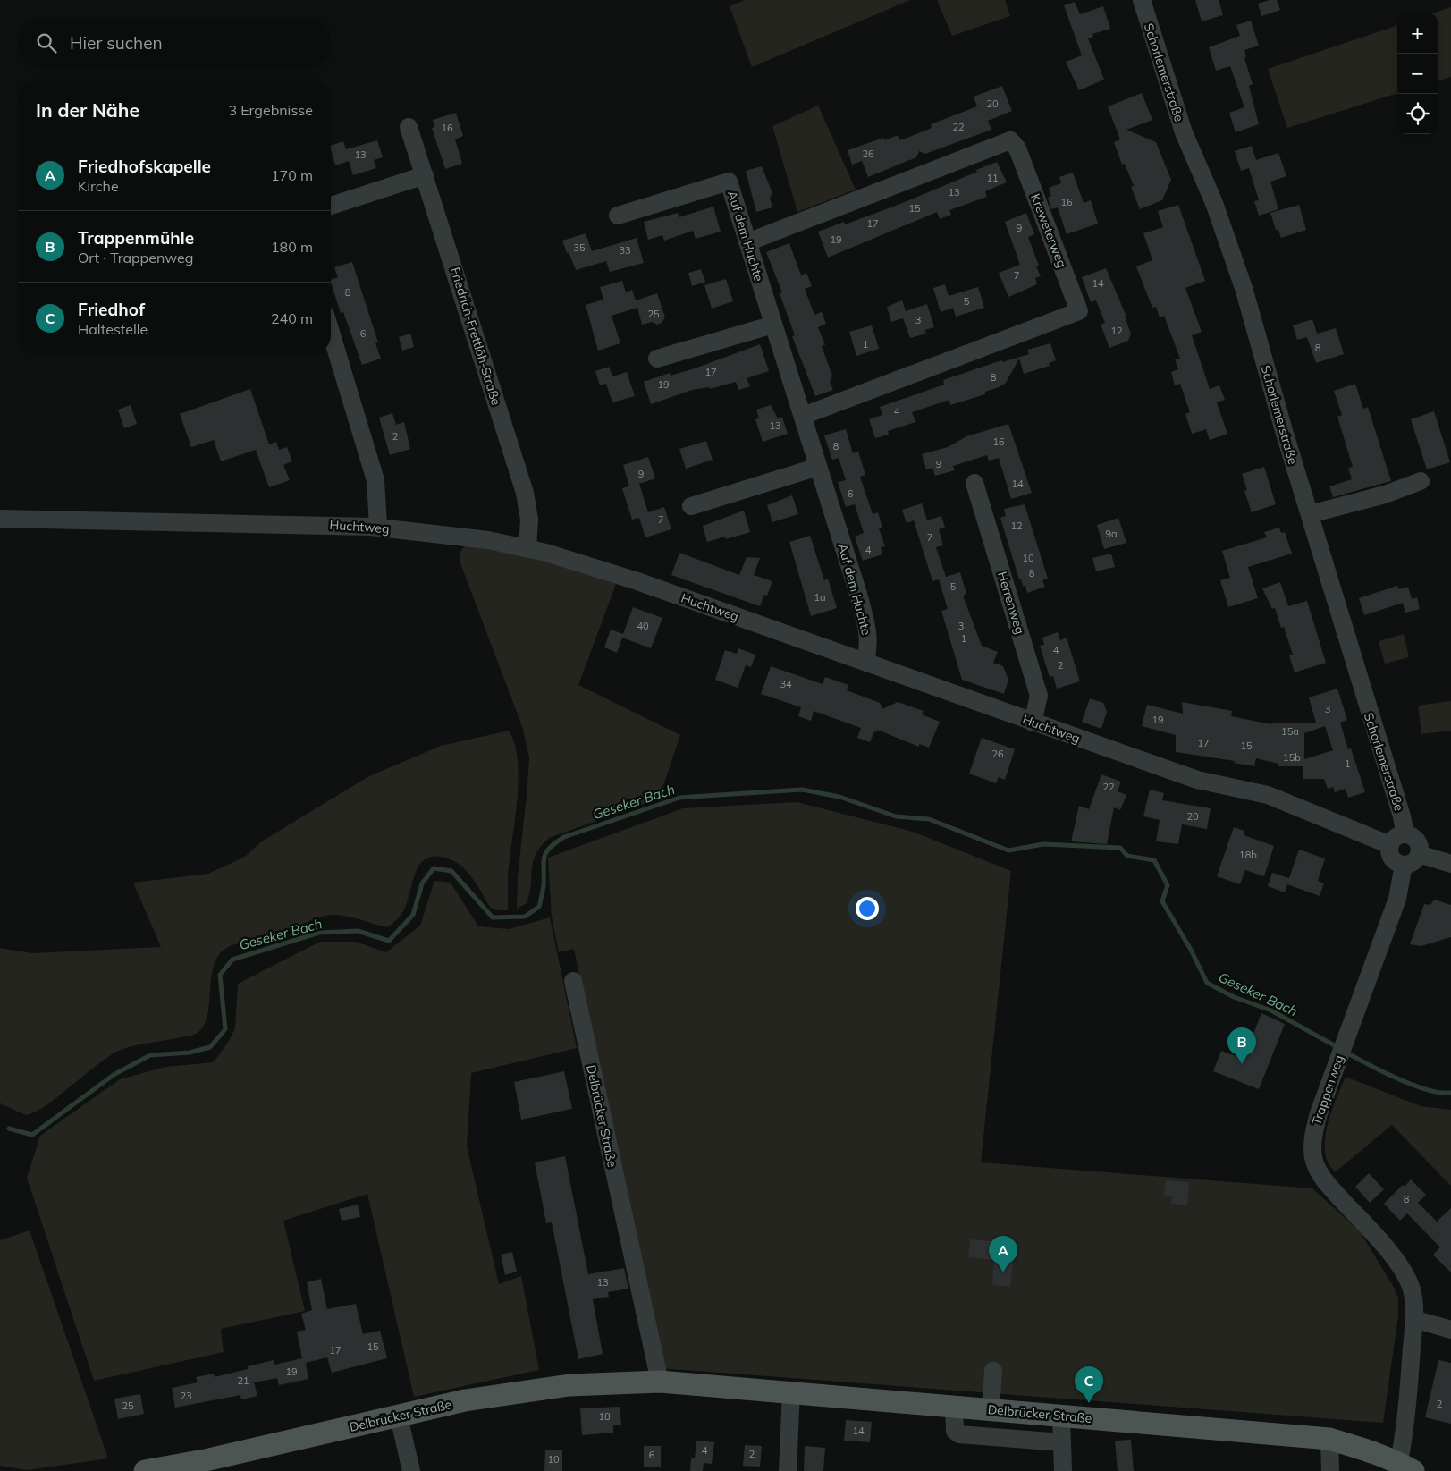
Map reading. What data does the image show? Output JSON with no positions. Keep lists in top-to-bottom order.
{
  "streets": {
    "main road": ["Delbrücker Straße"],
    "street": [
      "Schorlemerstraße",
      "Kreweterweg",
      "Auf dem Huchte",
      "Friedrich-Frettlöh-Straße",
      "Huchtweg",
      "Herrenweg",
      "Trappenweg"
    ]
  },
  "crossings": [
    ["Schorlemerstraße", "Huchtweg"],
    ["Schorlemerstraße", "Trappenweg"],
    ["Kreweterweg", "Auf dem Huchte"],
    ["Auf dem Huchte", "Huchtweg"],
    ["Friedrich-Frettlöh-Straße", "Huchtweg"],
    ["Huchtweg", "Herrenweg"],
    ["Huchtweg", "Trappenweg"],
    ["Trappenweg", "Delbrücker Straße"]
  ],
  "water": ["Geseker Bach"],
  "house_numbers": [
    "20",
    "22",
    "16",
    "26",
    "13",
    "11",
    "13",
    "16",
    "15",
    "17",
    "9",
    "19",
    "35",
    "33",
    "7",
    "14",
    "8",
    "5",
    "25",
    "3",
    "12",
    "6",
    "1",
    "8",
    "17",
    "8",
    "19",
    "4",
    "13",
    "2",
    "16",
    "8",
    "9",
    "9",
    "14",
    "6",
    "7",
    "12",
    "9a",
    "7",
    "4",
    "10",
    "8",
    "5",
    "1a",
    "40",
    "3",
    "1",
    "4",
    "2",
    "34",
    "3",
    "19",
    "15a",
    "17",
    "15",
    "26",
    "15b",
    "1",
    "22",
    "20",
    "18b",
    "8",
    "13",
    "15",
    "17",
    "19",
    "21",
    "23",
    "2",
    "25",
    "18",
    "14",
    "4",
    "2",
    "6",
    "10"
  ],
  "page": {
    "map_buttons": ["+", "−"],
    "search": "Hier suchen",
    "heading": ["In der Nähe", "3 Ergebnisse"],
    "list": [
      {
        "mark": "A",
        "name": "Friedhofskapelle",
        "note": "Kirche",
        "value": "170 m"
      },
      {
        "mark": "B",
        "name": "Trappenmühle",
        "note": "Ort · Trappenweg",
        "value": "180 m"
      },
      {
        "mark": "C",
        "name": "Friedhof",
        "note": "Haltestelle",
        "value": "240 m"
      }
    ],
    "pins": ["B", "A", "C"]
  }
}
